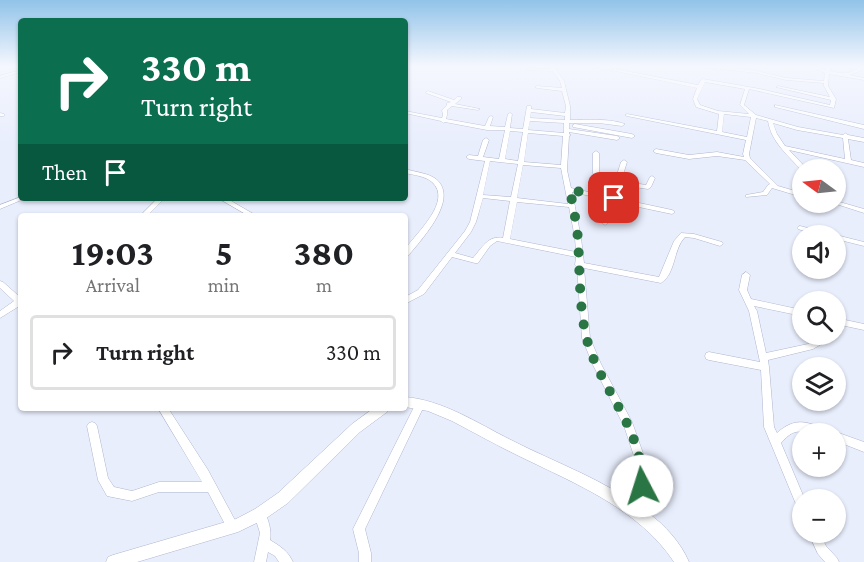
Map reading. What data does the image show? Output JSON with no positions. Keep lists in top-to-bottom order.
{
  "north": "left",
  "page": {
    "turn": ["330 m", "Turn right"],
    "then": "Then",
    "map_buttons": ["+", "−"],
    "eta": [
      "19:03",
      "Arrival",
      "5",
      "min",
      "380",
      "m"
    ],
    "list": [
      {
        "name": "Turn right",
        "value": "330 m"
      }
    ]
  }
}
